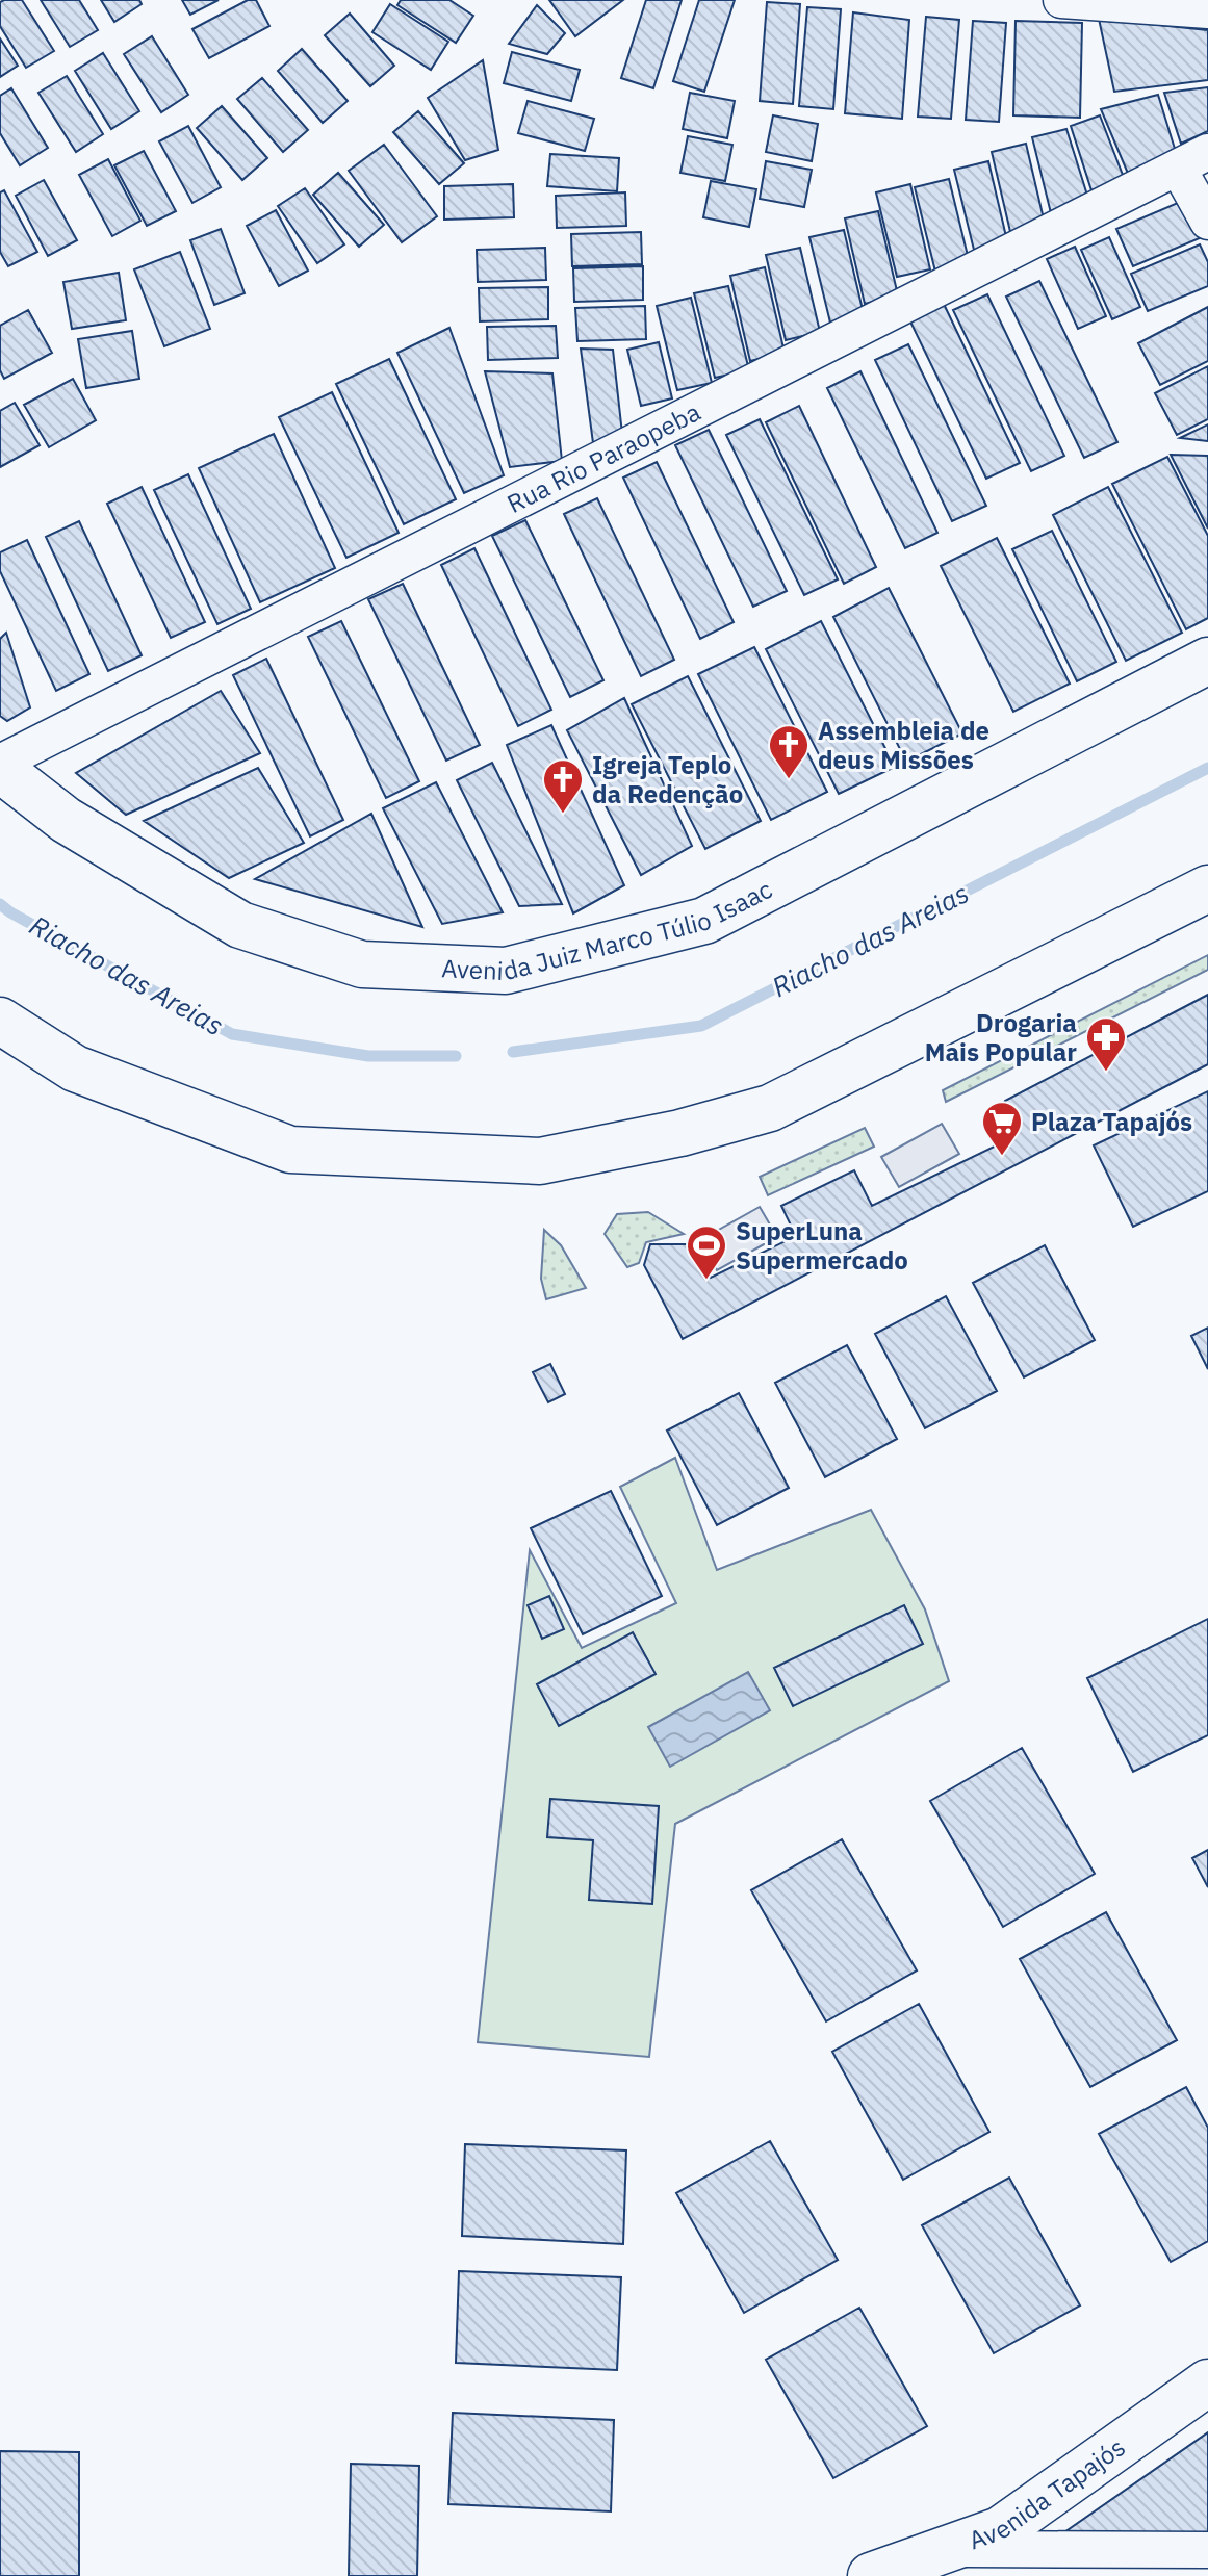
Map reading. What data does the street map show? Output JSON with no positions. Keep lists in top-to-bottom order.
{
  "streets": {
    "main road": ["Avenida Juiz Marco Túlio Isaac", "Avenida Tapajós"],
    "street": ["Rua Rio Paraopeba"]
  },
  "water": ["Riacho das Areias"],
  "places": {
    "church": ["Assembleia de deus Missões", "Igreja Teplo da Redenção"],
    "pharmacy": ["Drogaria Mais Popular"],
    "supermarket": ["Plaza Tapajós"],
    "sports": ["SuperLuna Supermercado"]
  }
}
